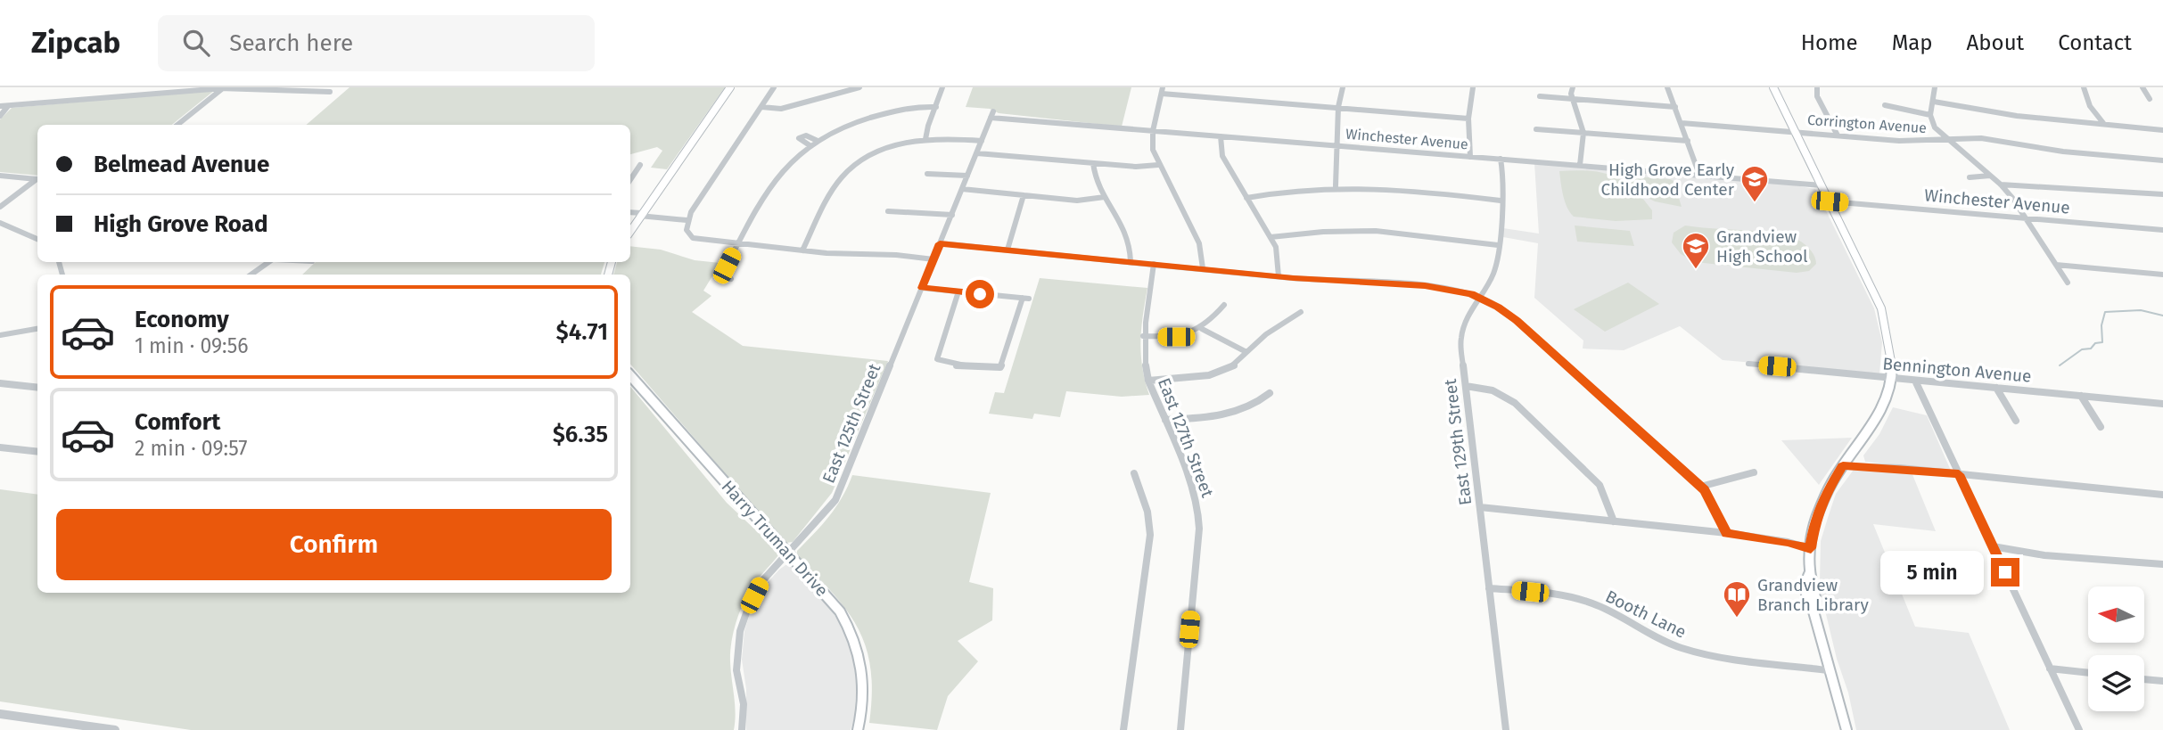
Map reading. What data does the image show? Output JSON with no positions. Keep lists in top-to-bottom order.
{
  "streets": {
    "main road": ["Harry Truman Drive"],
    "street": [
      "Corrington Avenue",
      "Winchester Avenue",
      "Bennington Avenue",
      "East 125th Street",
      "East 127th Street",
      "East 129th Street",
      "Booth Lane"
    ]
  },
  "crossings": [
    ["Winchester Avenue", "East 125th Street"],
    ["Winchester Avenue", "East 129th Street"],
    ["East 125th Street", "Harry Truman Drive"],
    ["East 129th Street", "Booth Lane"]
  ],
  "places": {
    "school or university": ["High Grove Early Childhood Center", "Grandview High School"],
    "library": ["Grandview Branch Library"]
  },
  "north": "left",
  "page": {
    "header": "Zipcab",
    "search": "Search here",
    "nav": [
      "Home",
      "Map",
      "About",
      "Contact"
    ],
    "banner": ["Belmead Avenue", "High Grove Road"],
    "list": [
      {
        "name": "Economy",
        "note": "1 min · 09:56",
        "value": "$4.71"
      },
      {
        "name": "Comfort",
        "note": "2 min · 09:57",
        "value": "$6.35"
      }
    ],
    "buttons": "Confirm",
    "bubble": "5 min"
  }
}
